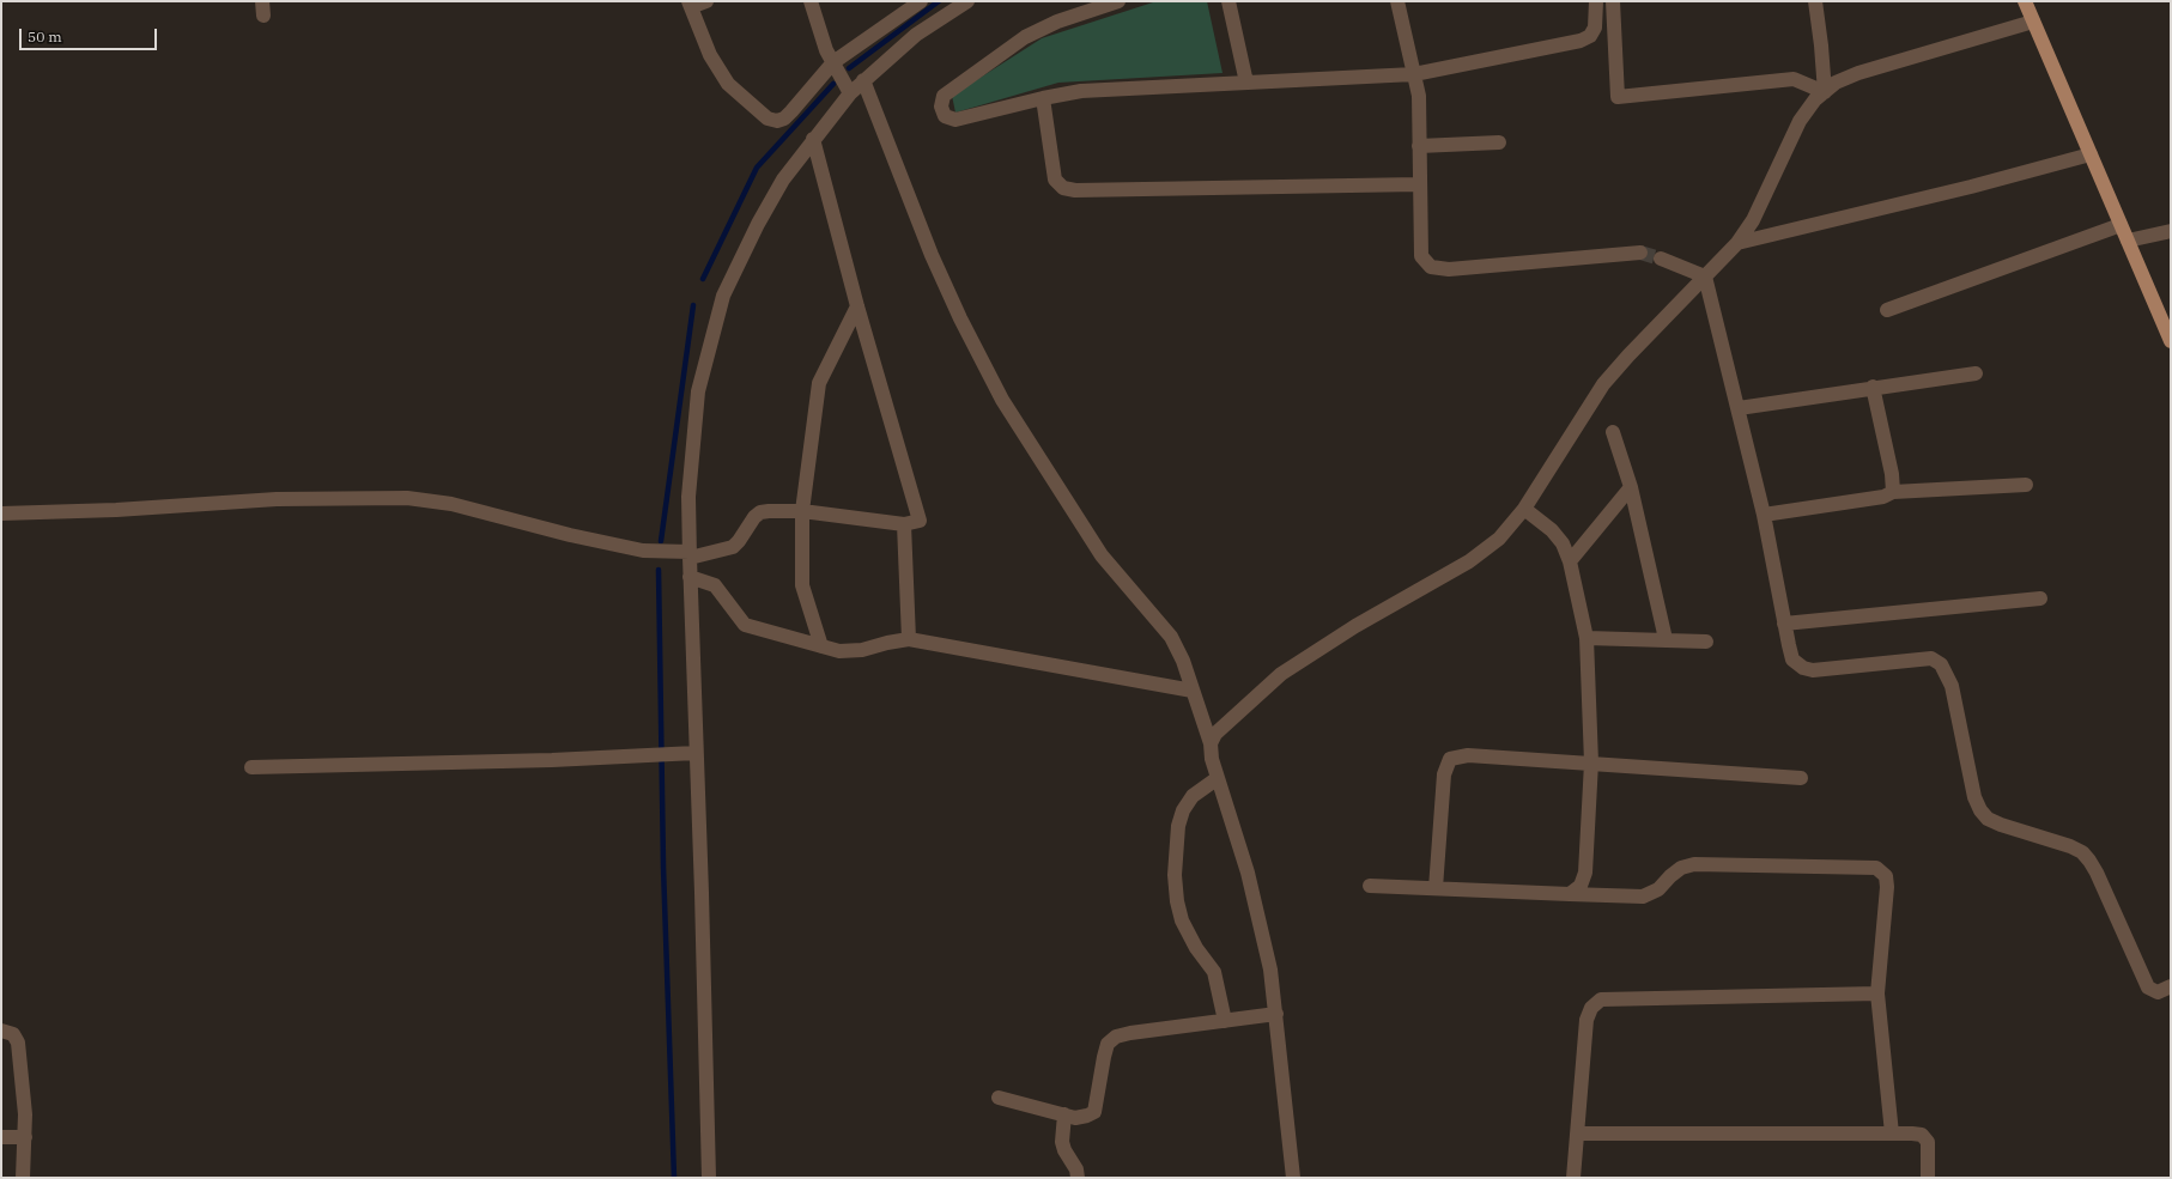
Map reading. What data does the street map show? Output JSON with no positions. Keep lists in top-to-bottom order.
{
  "scale_bar": "50 m"
}
